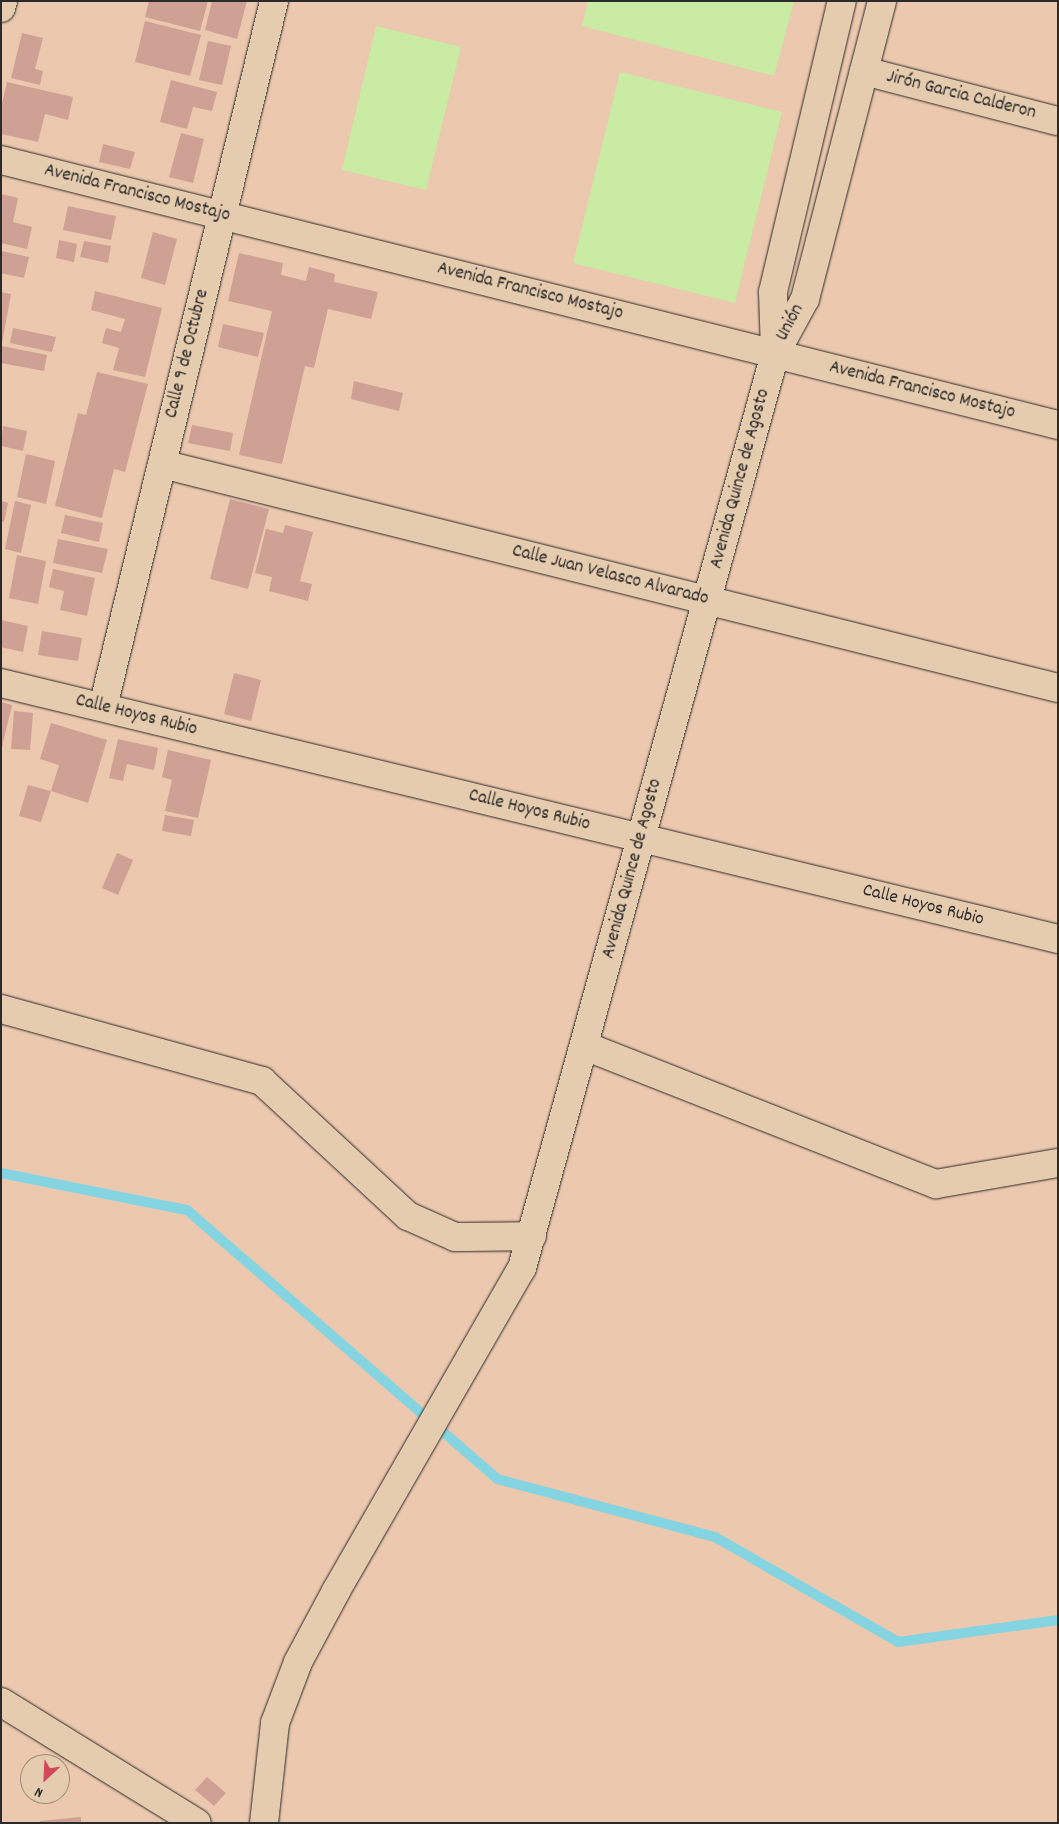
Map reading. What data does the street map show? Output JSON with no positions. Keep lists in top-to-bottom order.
{
  "streets": {
    "street": [
      "Jirón Garcia Calderon",
      "Avenida Francisco Mostajo",
      "Unión",
      "Calle 9 de Octubre",
      "Avenida Quince de Agosto",
      "Calle Juan Velasco Alvarado",
      "Calle Hoyos Rubio"
    ]
  },
  "crossings": [
    ["Jirón Garcia Calderon", "Unión"],
    ["Avenida Francisco Mostajo", "Unión"],
    ["Avenida Francisco Mostajo", "Calle 9 de Octubre"],
    ["Avenida Francisco Mostajo", "Avenida Quince de Agosto"],
    ["Unión", "Avenida Quince de Agosto"],
    ["Calle 9 de Octubre", "Calle Juan Velasco Alvarado"],
    ["Calle 9 de Octubre", "Calle Hoyos Rubio"],
    ["Avenida Quince de Agosto", "Calle Juan Velasco Alvarado"],
    ["Avenida Quince de Agosto", "Calle Hoyos Rubio"]
  ],
  "north": "bottom left"
}
